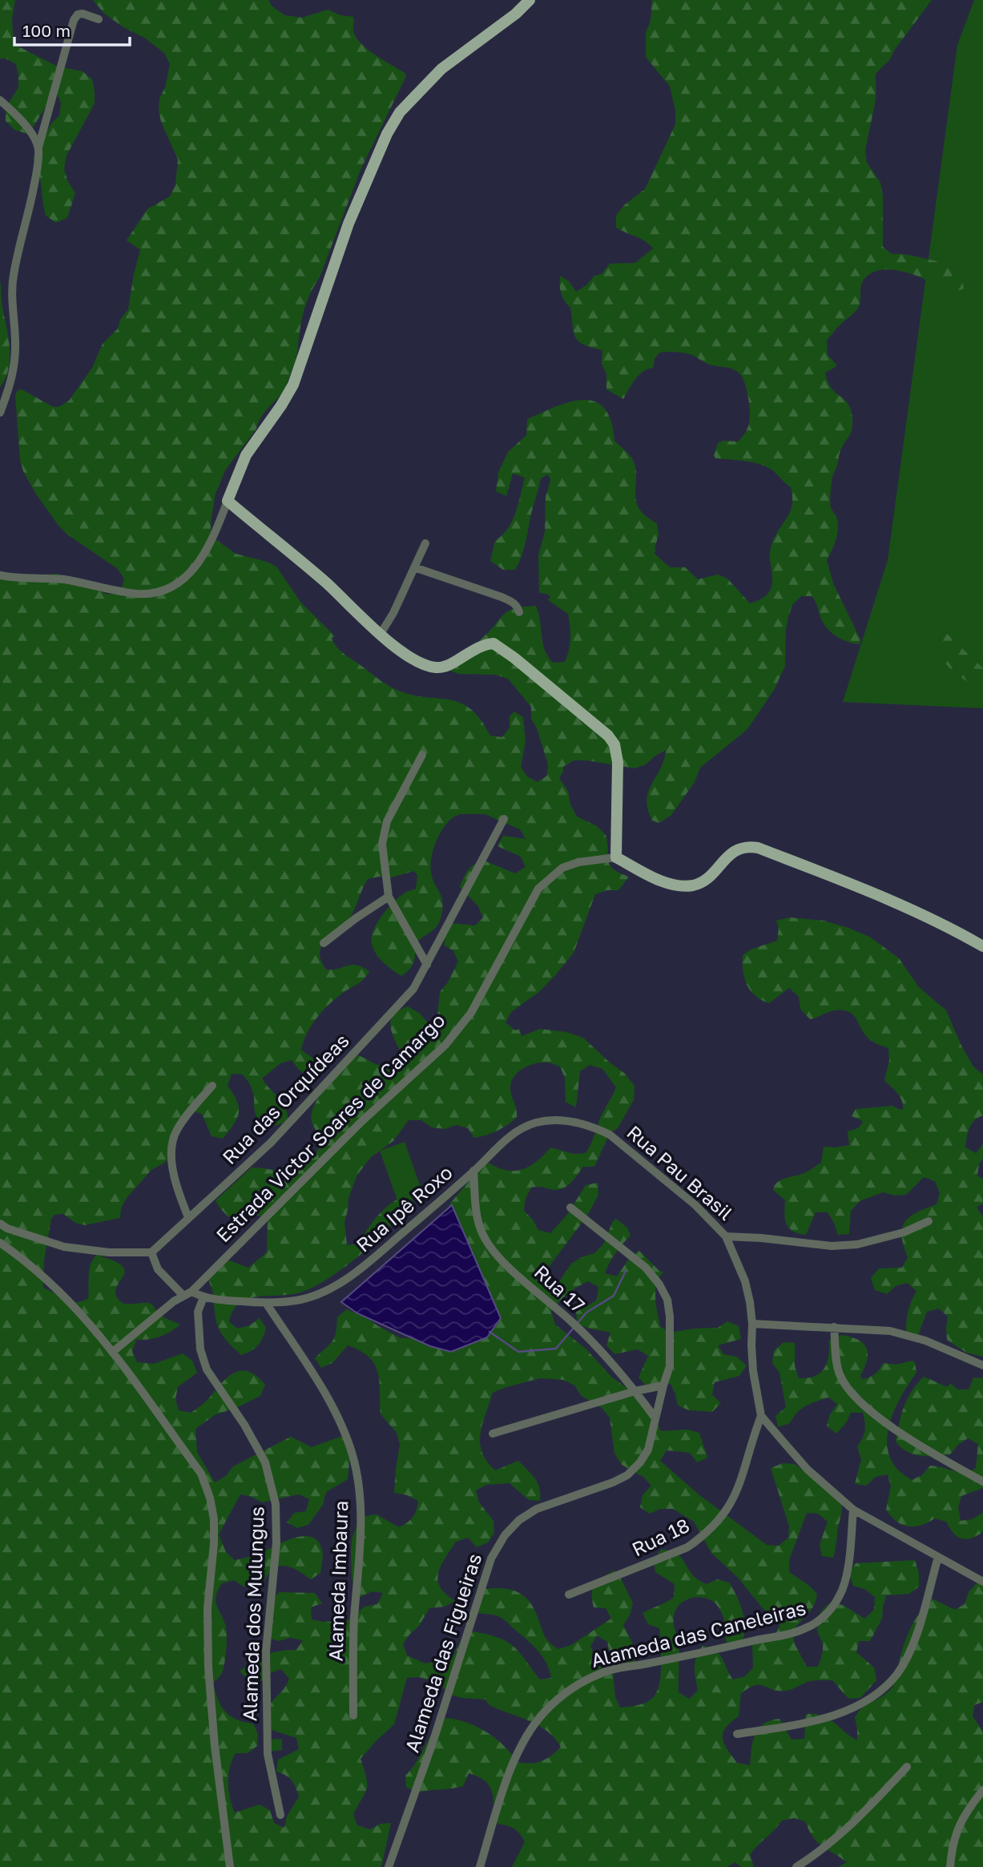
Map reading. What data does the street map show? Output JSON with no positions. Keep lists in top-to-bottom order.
{
  "streets": {
    "street": [
      "Rua das Orquídeas",
      "Estrada Victor Soares de Camargo",
      "Rua Pau Brasil",
      "Rua Ipê Roxo",
      "Rua 17",
      "Rua 18",
      "Alameda Imbaura",
      "Alameda dos Mulungus",
      "Alameda das Caneleiras",
      "Alameda das Figueiras"
    ]
  },
  "crossings": [
    ["Estrada Victor Soares de Camargo", "Rua Ipê Roxo"],
    ["Rua Pau Brasil", "Rua Ipê Roxo"],
    ["Rua Pau Brasil", "Rua 18"],
    ["Rua Ipê Roxo", "Rua 17"],
    ["Rua Ipê Roxo", "Alameda Imbaura"],
    ["Rua Ipê Roxo", "Alameda dos Mulungus"],
    ["Rua 17", "Alameda das Figueiras"]
  ],
  "scale_bar": "100 m"
}
